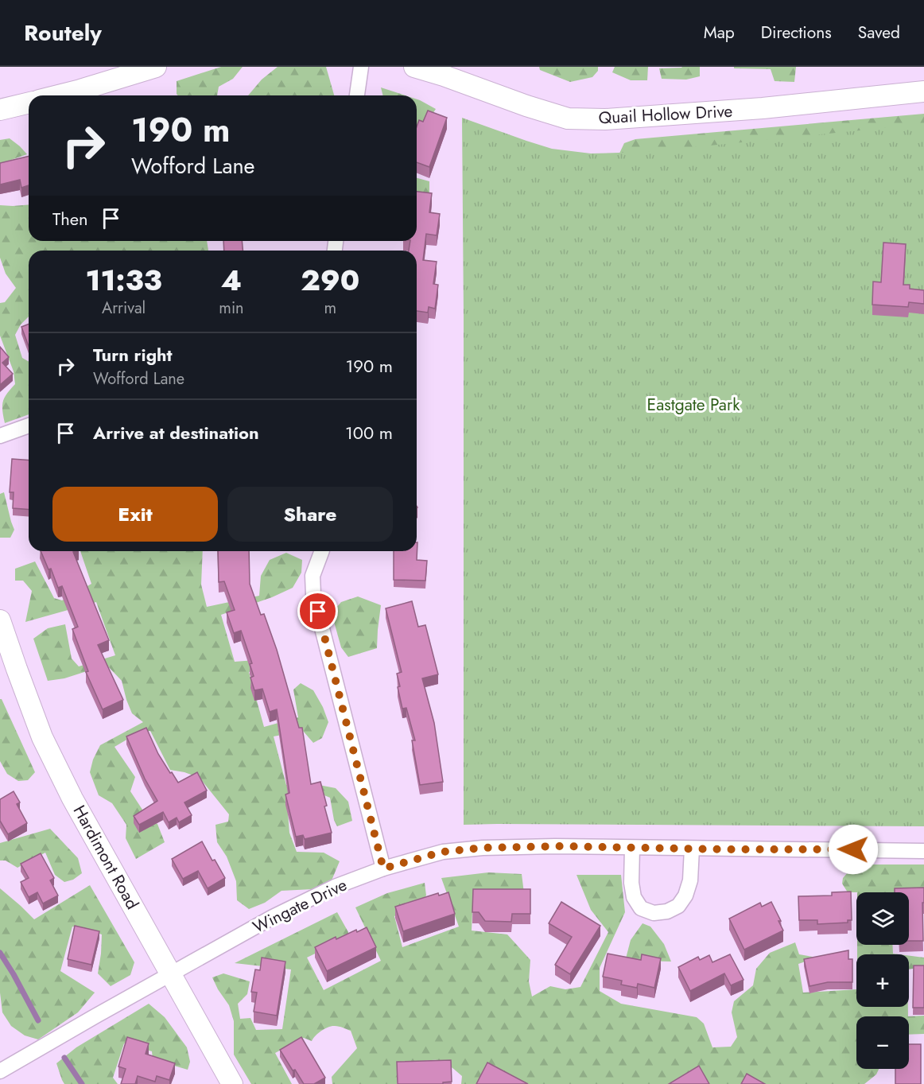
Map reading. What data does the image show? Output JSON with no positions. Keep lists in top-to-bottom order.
{
  "streets": {
    "street": ["Quail Hollow Drive", "Hardimont Road", "Wingate Drive"]
  },
  "crossings": [
    ["Hardimont Road", "Wingate Drive"]
  ],
  "parks": ["Eastgate Park"],
  "page": {
    "header": "Routely",
    "nav": ["Map", "Directions", "Saved"],
    "turn": ["190 m", "Wofford Lane"],
    "then": "Then",
    "eta": [
      "11:33",
      "Arrival",
      "4",
      "min",
      "290",
      "m"
    ],
    "list": [
      {
        "name": "Turn right",
        "note": "Wofford Lane",
        "value": "190 m"
      },
      {
        "name": "Arrive at destination",
        "value": "100 m"
      }
    ],
    "buttons": ["Exit", "Share"],
    "map_buttons": ["+", "−"]
  }
}
